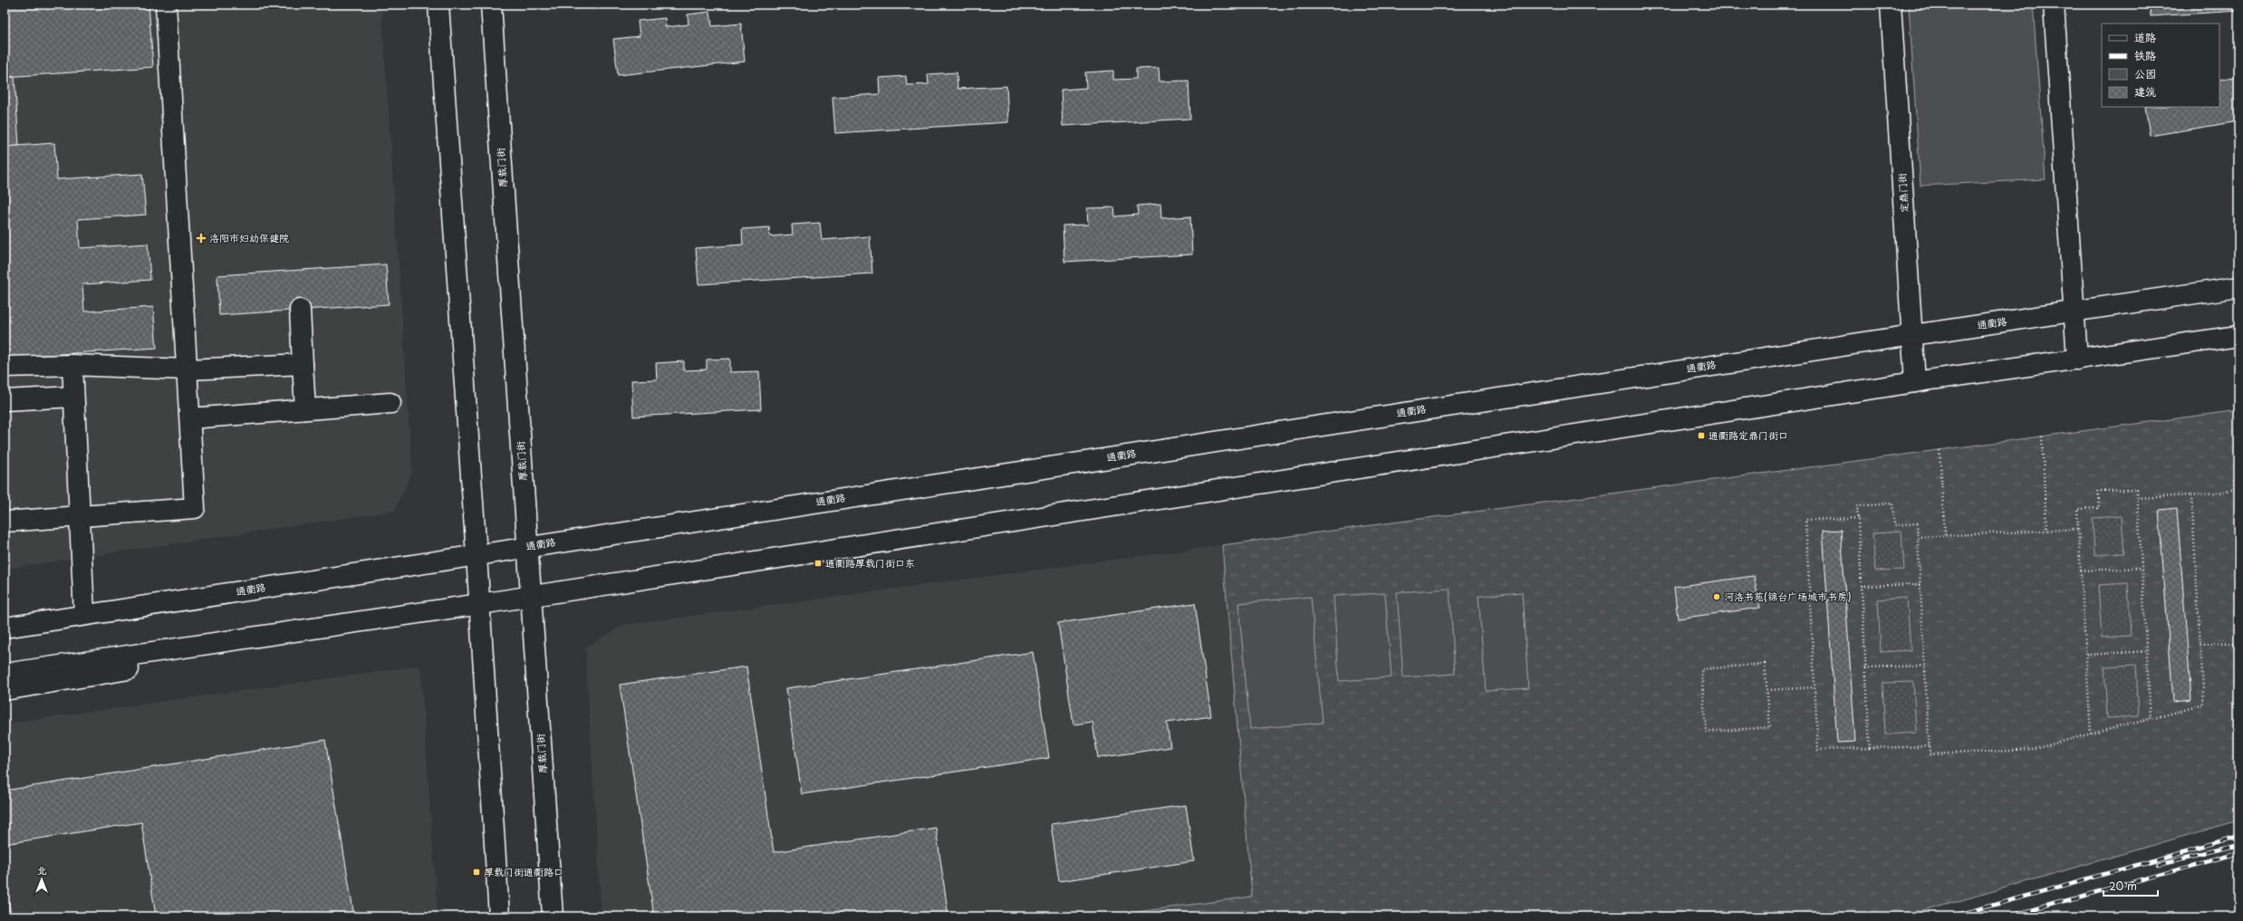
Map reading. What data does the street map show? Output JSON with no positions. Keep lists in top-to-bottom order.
{
  "streets": {
    "street": ["厚载门街", "定鼎门街", "通衢路"]
  },
  "crossings": [
    ["厚载门街", "通衢路"],
    ["定鼎门街", "通衢路"]
  ],
  "places": {
    "health": ["洛阳市妇幼保健院"],
    "transit": ["通衢路定鼎门街口", "通衢路厚载门街口东", "厚载门街通衢路口"],
    "other": ["河洛书苑(锦台广场城市书房)"]
  },
  "legend": [
    "道路",
    "铁路",
    "公园",
    "建筑"
  ],
  "scale_bar": "20 m",
  "north": "top"
}
